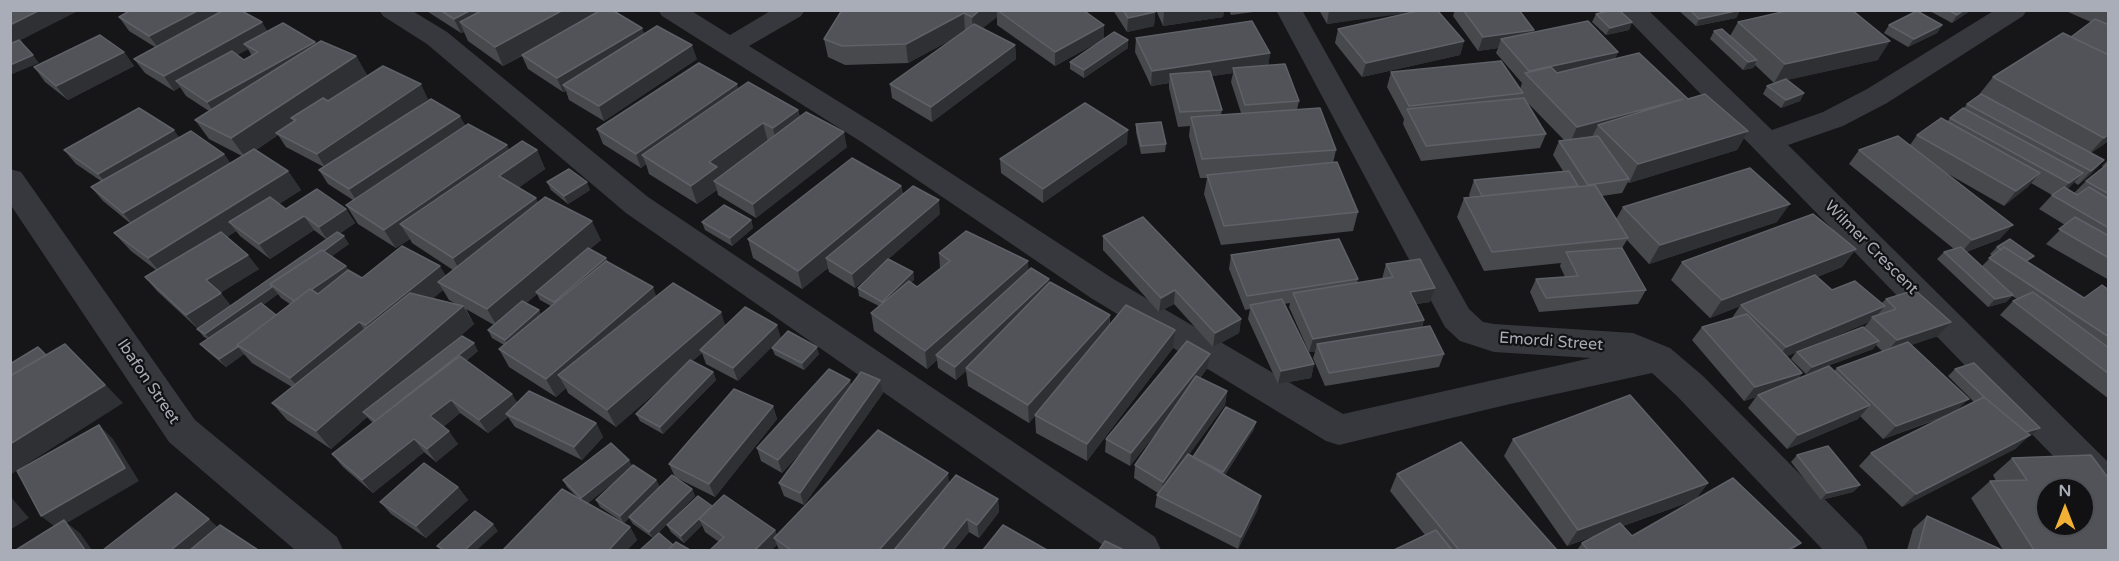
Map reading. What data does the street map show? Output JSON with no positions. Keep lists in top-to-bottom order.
{
  "streets": {
    "street": ["Wilmer Crescent", "Emordi Street", "Ibafon Street"]
  },
  "north": "top"
}
